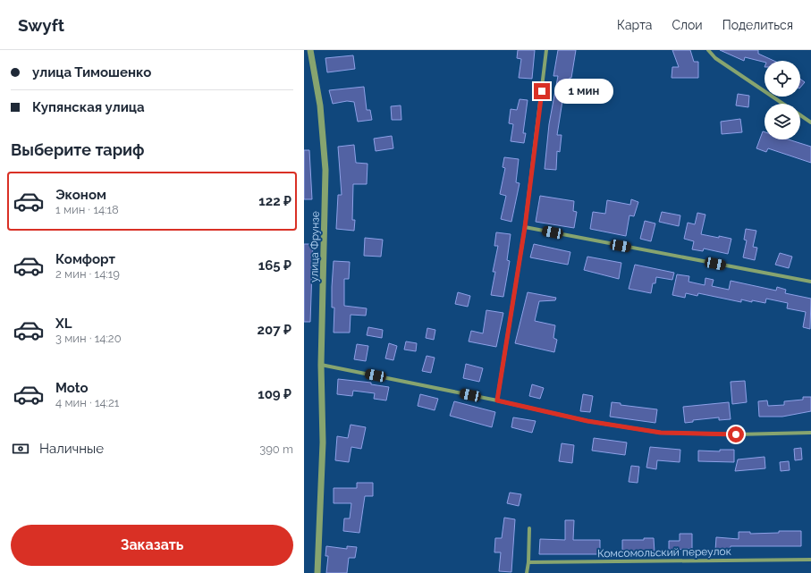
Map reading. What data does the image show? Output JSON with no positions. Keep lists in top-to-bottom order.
{
  "streets": {
    "street": ["улица Фрунзе", "Комсомольский переулок"]
  },
  "page": {
    "header": "Swyft",
    "nav": ["Карта", "Слои", "Поделиться"],
    "banner": ["улица Тимошенко", "Купянская улица"],
    "bubble": "1 мин",
    "heading": "Выберите тариф",
    "list": [
      {
        "name": "Эконом",
        "note": "1 мин · 14:18",
        "value": "122 ₽"
      },
      {
        "name": "Комфорт",
        "note": "2 мин · 14:19",
        "value": "165 ₽"
      },
      {
        "name": "XL",
        "note": "3 мин · 14:20",
        "value": "207 ₽"
      },
      {
        "name": "Moto",
        "note": "4 мин · 14:21",
        "value": "109 ₽"
      }
    ],
    "pay": ["Наличные", "390 m"],
    "buttons": "Заказать"
  }
}
